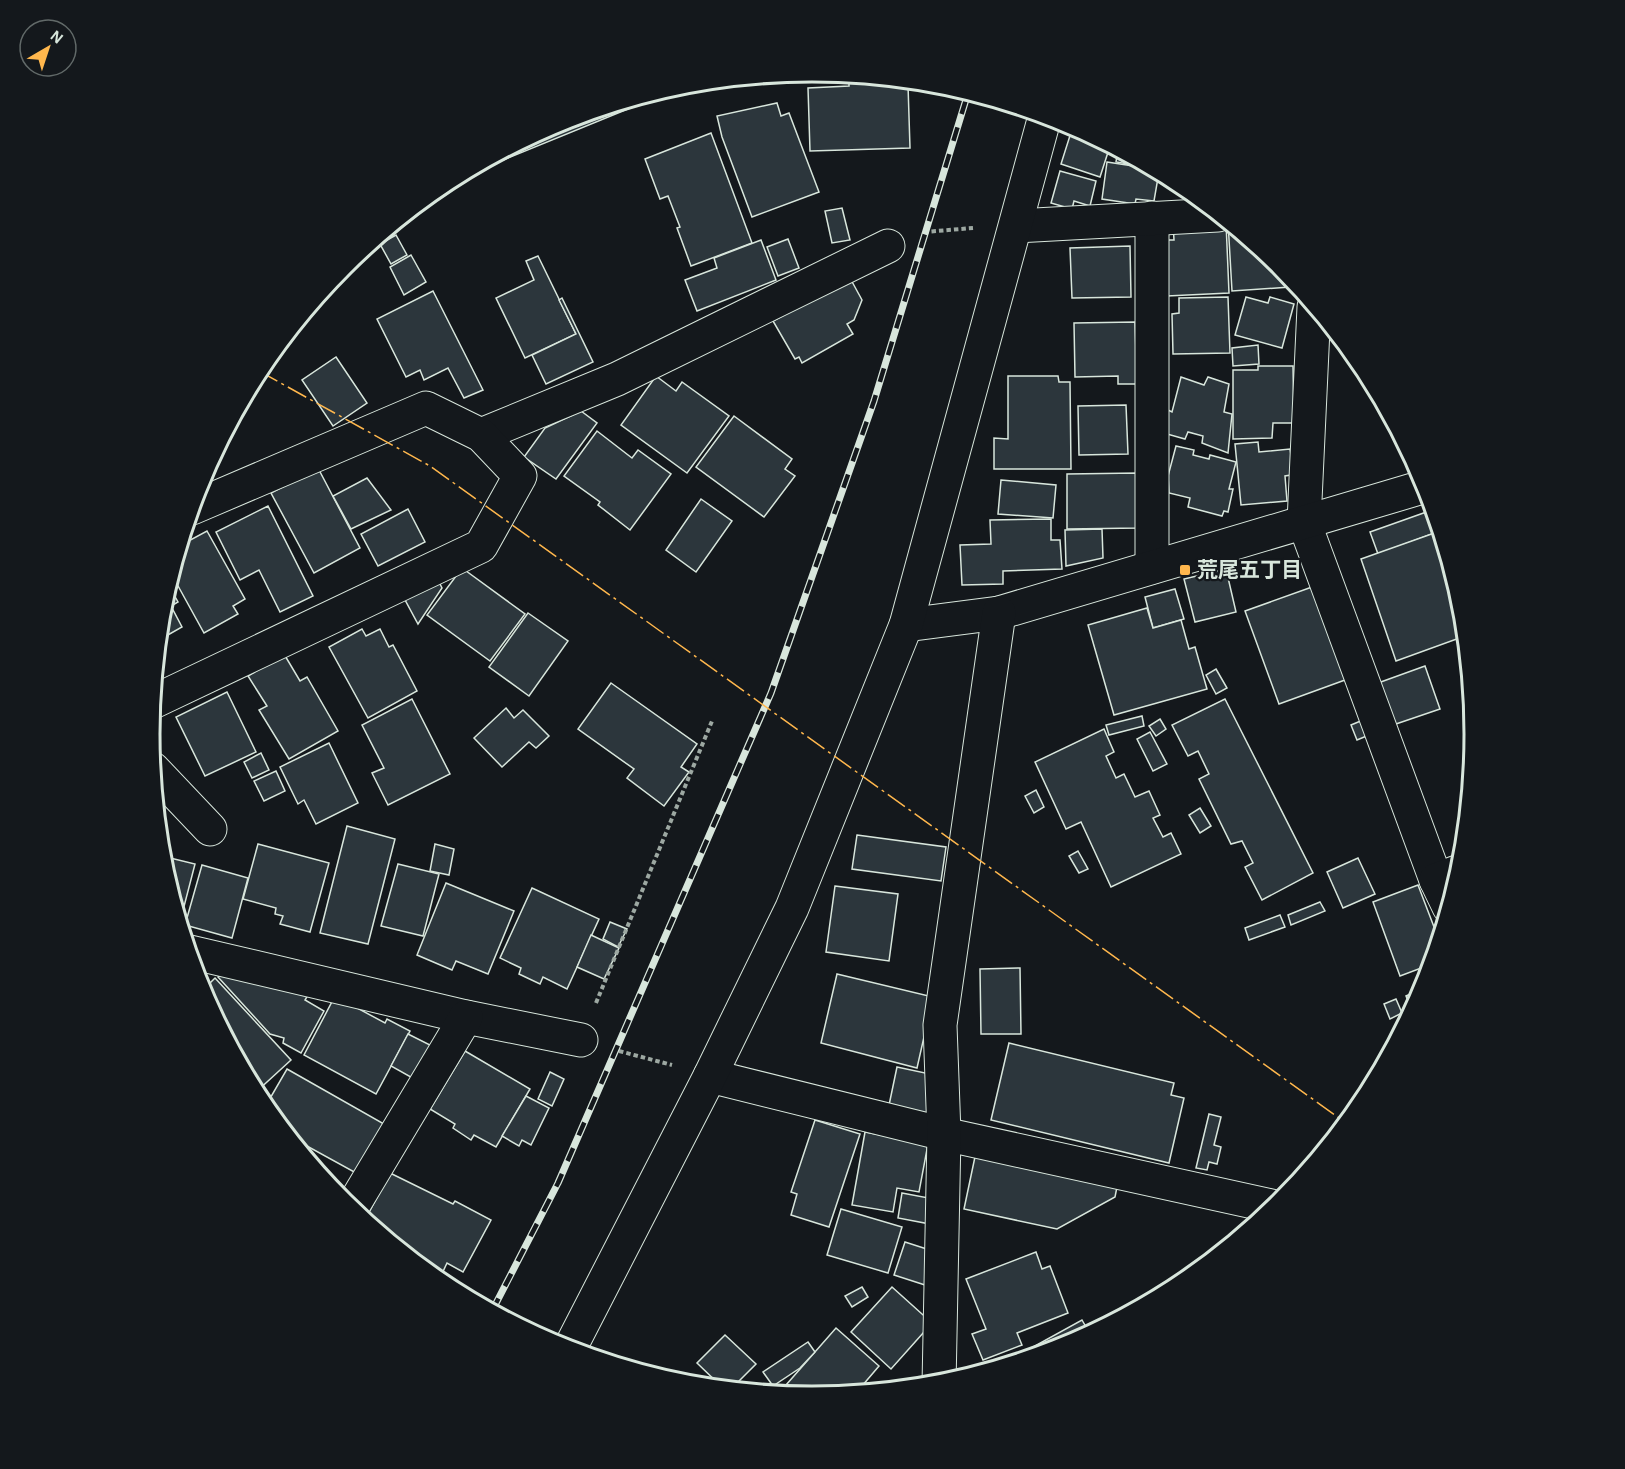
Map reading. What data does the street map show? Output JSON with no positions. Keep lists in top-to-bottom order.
{
  "places": {
    "transit": ["荒尾五丁目"]
  },
  "north": "top right"
}
